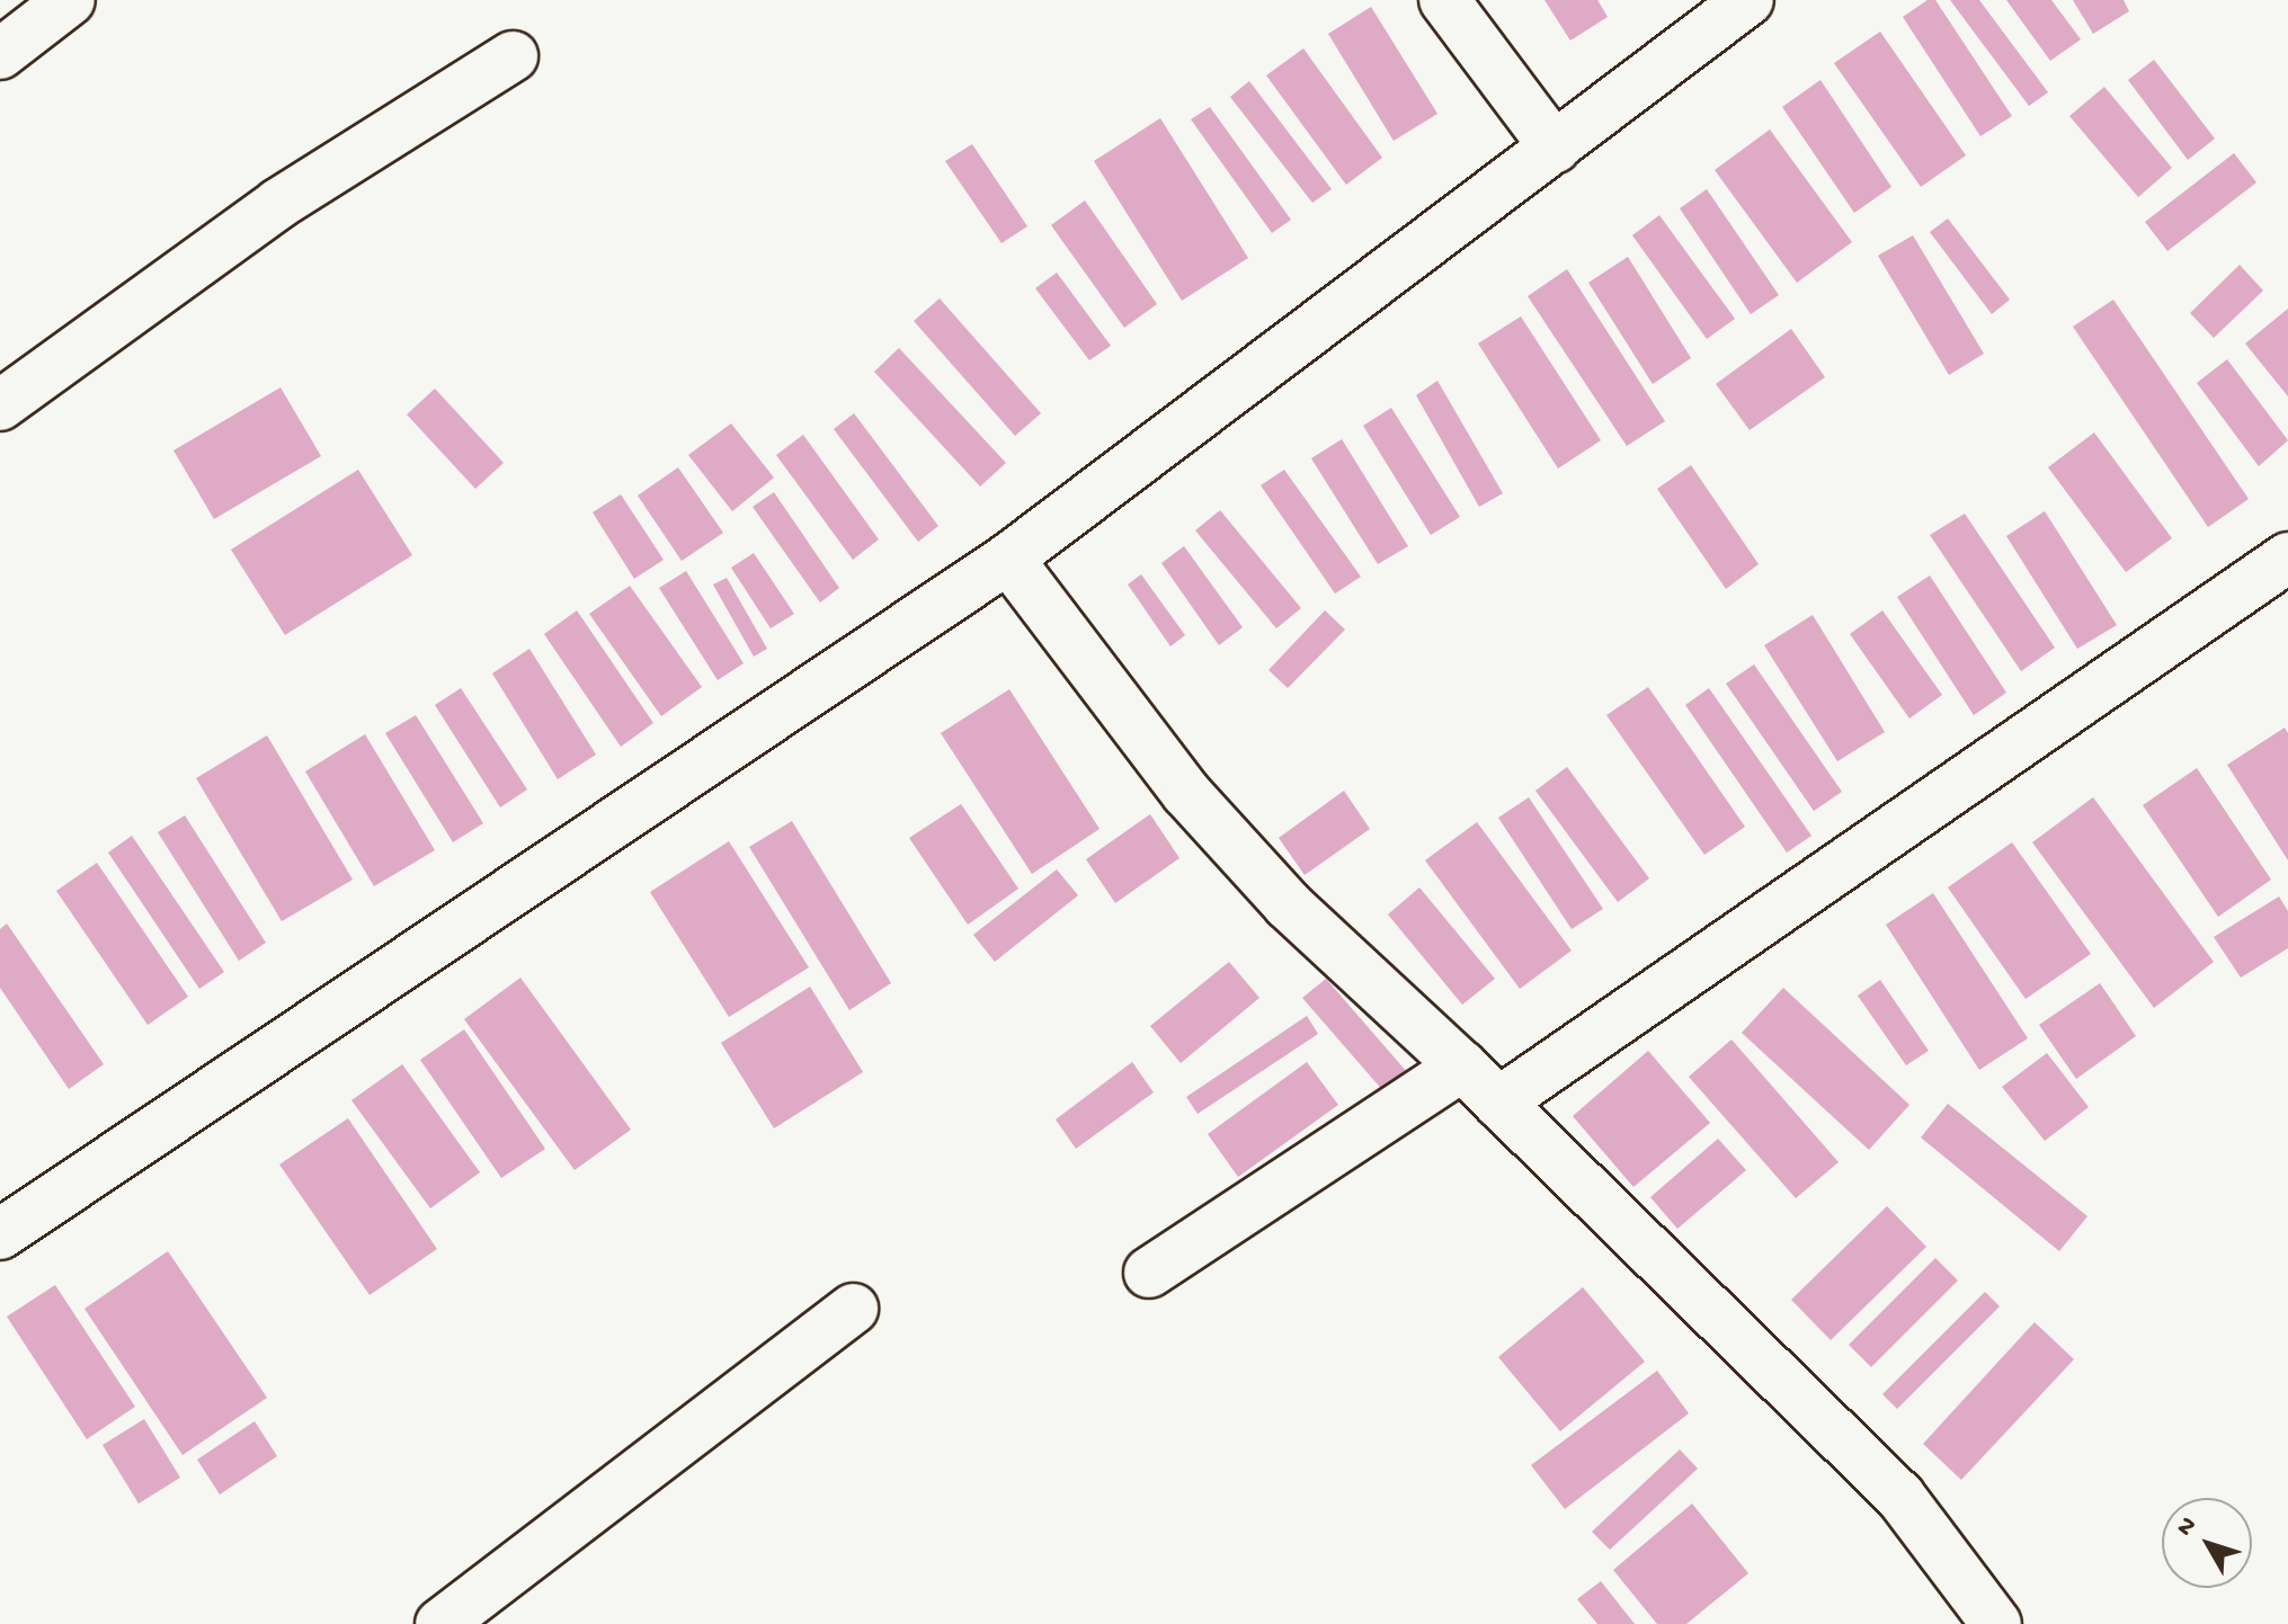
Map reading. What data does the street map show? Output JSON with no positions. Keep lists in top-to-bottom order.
{
  "north": "top left"
}
